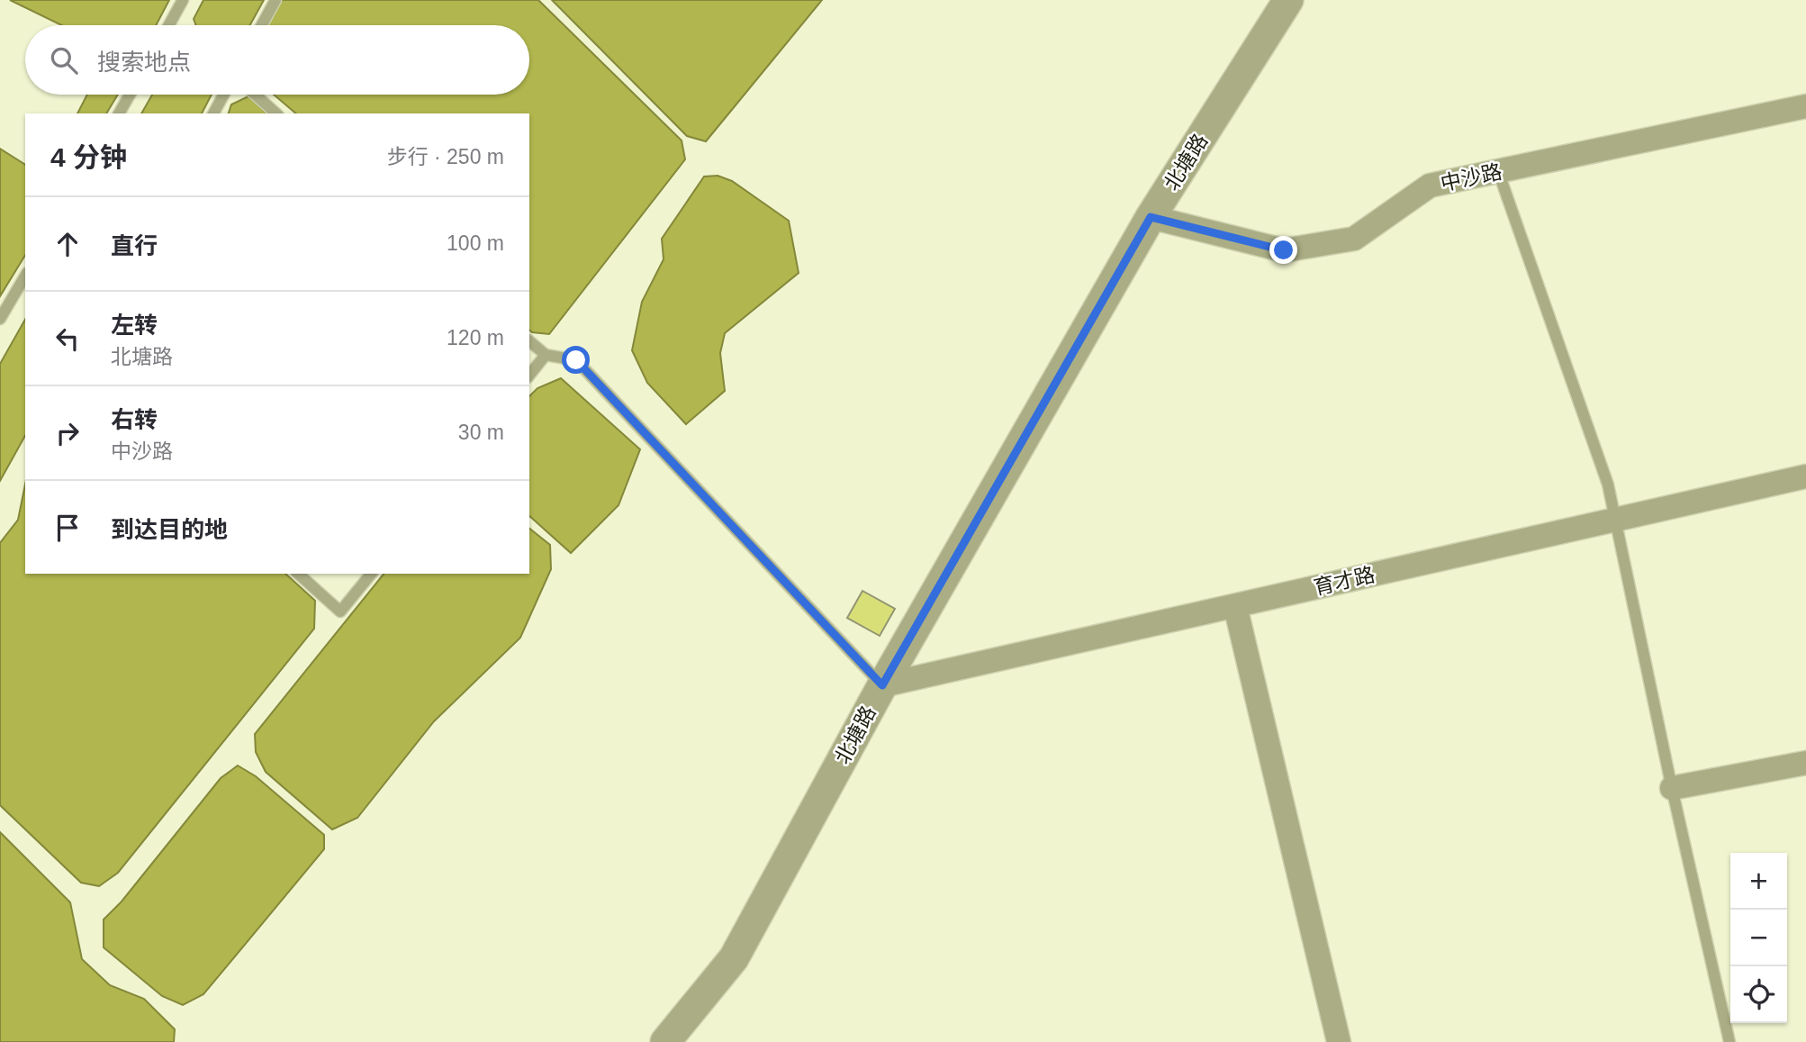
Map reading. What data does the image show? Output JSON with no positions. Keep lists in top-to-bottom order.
{
  "streets": {
    "street": ["北塘路", "中沙路", "育才路"]
  },
  "crossings": [
    ["北塘路", "中沙路"],
    ["北塘路", "育才路"]
  ],
  "page": {
    "search": "搜索地点",
    "heading": ["4 分钟", "步行 · 250 m"],
    "list": [
      ["直行", "100 m"],
      ["左转", "北塘路", "120 m"],
      ["右转", "中沙路", "30 m"],
      "到达目的地"
    ],
    "map_buttons": ["+", "−"]
  }
}
